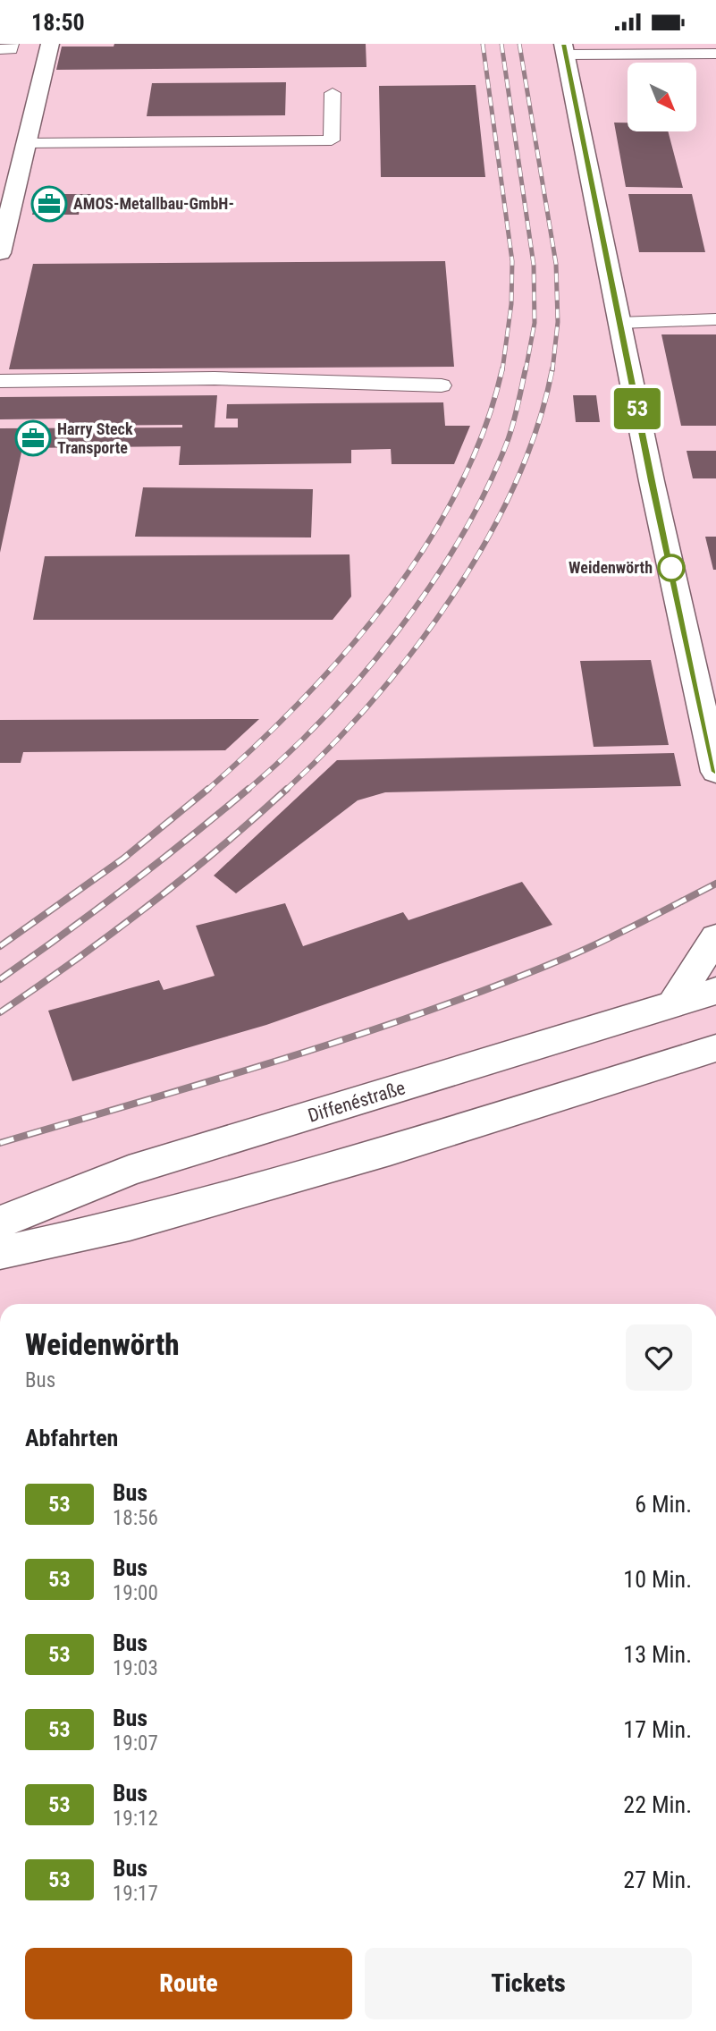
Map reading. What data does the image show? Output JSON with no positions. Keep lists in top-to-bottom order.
{
  "streets": {
    "street": ["Diffenéstraße"]
  },
  "places": {
    "office": ["AMOS-Metallbau-GmbH-", "Harry Steck Transporte"],
    "other": ["Weidenwörth"]
  },
  "lines": ["bus line 53"],
  "north": "bottom right",
  "page": {
    "status": "18:50",
    "on_map": "53",
    "heading": [
      ["Weidenwörth", "Bus"],
      "Abfahrten"
    ],
    "list": [
      {
        "mark": "53",
        "name": "Bus",
        "note": "18:56",
        "value": "6 Min."
      },
      {
        "mark": "53",
        "name": "Bus",
        "note": "19:00",
        "value": "10 Min."
      },
      {
        "mark": "53",
        "name": "Bus",
        "note": "19:03",
        "value": "13 Min."
      },
      {
        "mark": "53",
        "name": "Bus",
        "note": "19:07",
        "value": "17 Min."
      },
      {
        "mark": "53",
        "name": "Bus",
        "note": "19:12",
        "value": "22 Min."
      },
      {
        "mark": "53",
        "name": "Bus",
        "note": "19:17",
        "value": "27 Min."
      }
    ],
    "buttons": ["Route", "Tickets"]
  }
}
